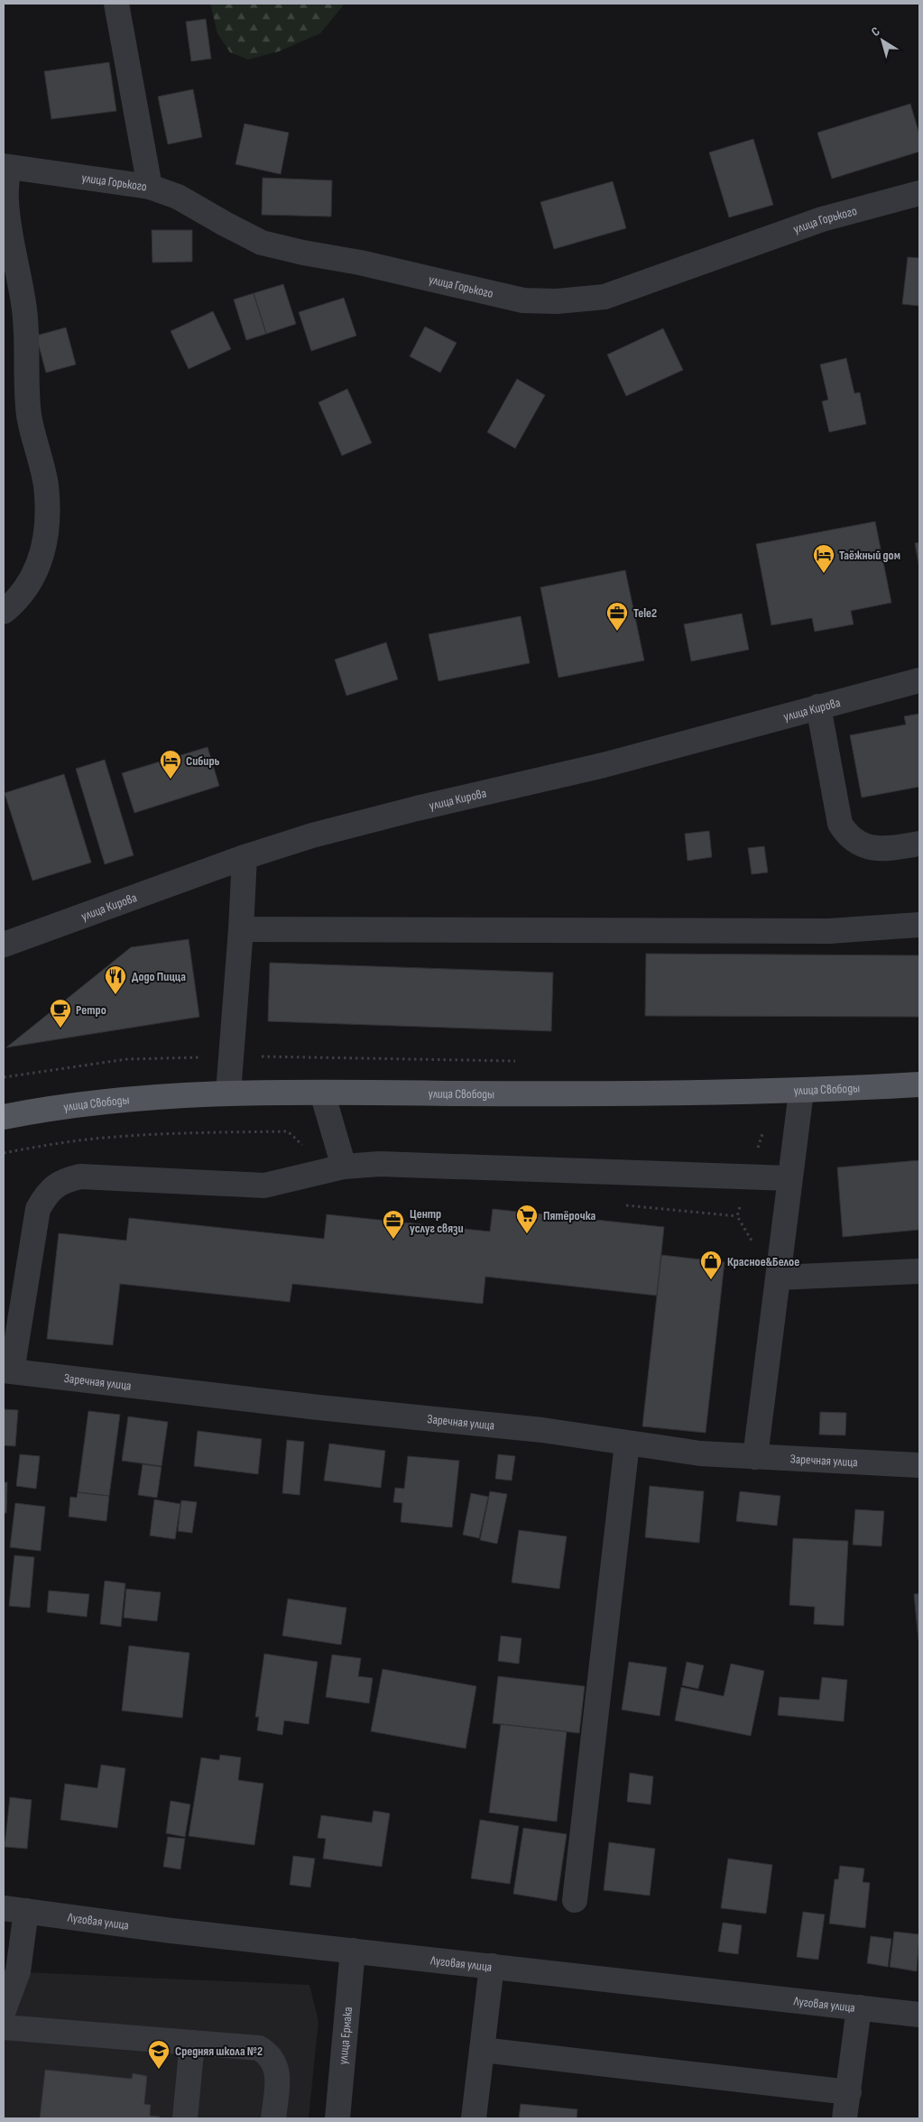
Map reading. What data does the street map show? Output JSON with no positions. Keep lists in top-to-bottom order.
{
  "streets": {
    "main road": ["улица Свободы"],
    "street": [
      "улица Горького",
      "улица Кирова",
      "Заречная улица",
      "Луговая улица",
      "улица Ермака"
    ]
  },
  "crossings": [
    ["Луговая улица", "улица Ермака"]
  ],
  "places": {
    "hotel": ["Таёжный дом", "Сибирь"],
    "office": ["Tele2", "Центр услуг связи"],
    "restaurant": ["Додо Пицца"],
    "cafe": ["Ретро"],
    "supermarket": ["Пятёрочка"],
    "shop": ["Красное&Белое"],
    "school or university": ["Средняя школа №2"]
  },
  "north": "top left"
}
